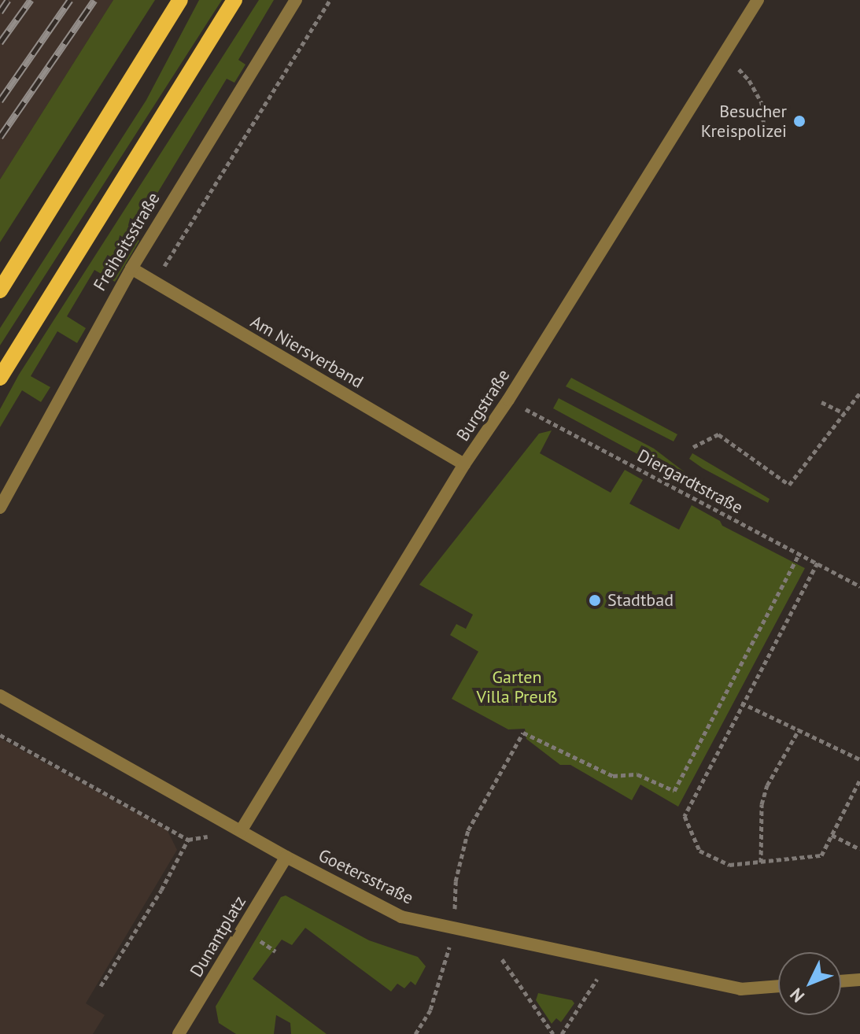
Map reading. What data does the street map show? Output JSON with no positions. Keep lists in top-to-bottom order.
{
  "streets": {
    "main road": ["Freiheitsstraße"],
    "street": [
      "Am Niersverband",
      "Burgstraße",
      "Goetersstraße",
      "Dunantplatz"
    ],
    "path": ["Diergardtstraße"]
  },
  "crossings": [
    ["Freiheitsstraße", "Am Niersverband"],
    ["Am Niersverband", "Burgstraße"],
    ["Burgstraße", "Diergardtstraße"],
    ["Burgstraße", "Goetersstraße"],
    ["Goetersstraße", "Dunantplatz"]
  ],
  "parks": ["Garten Villa Preuß"],
  "places": ["Besucher Kreispolizei", "Stadtbad"],
  "north": "bottom left"
}
